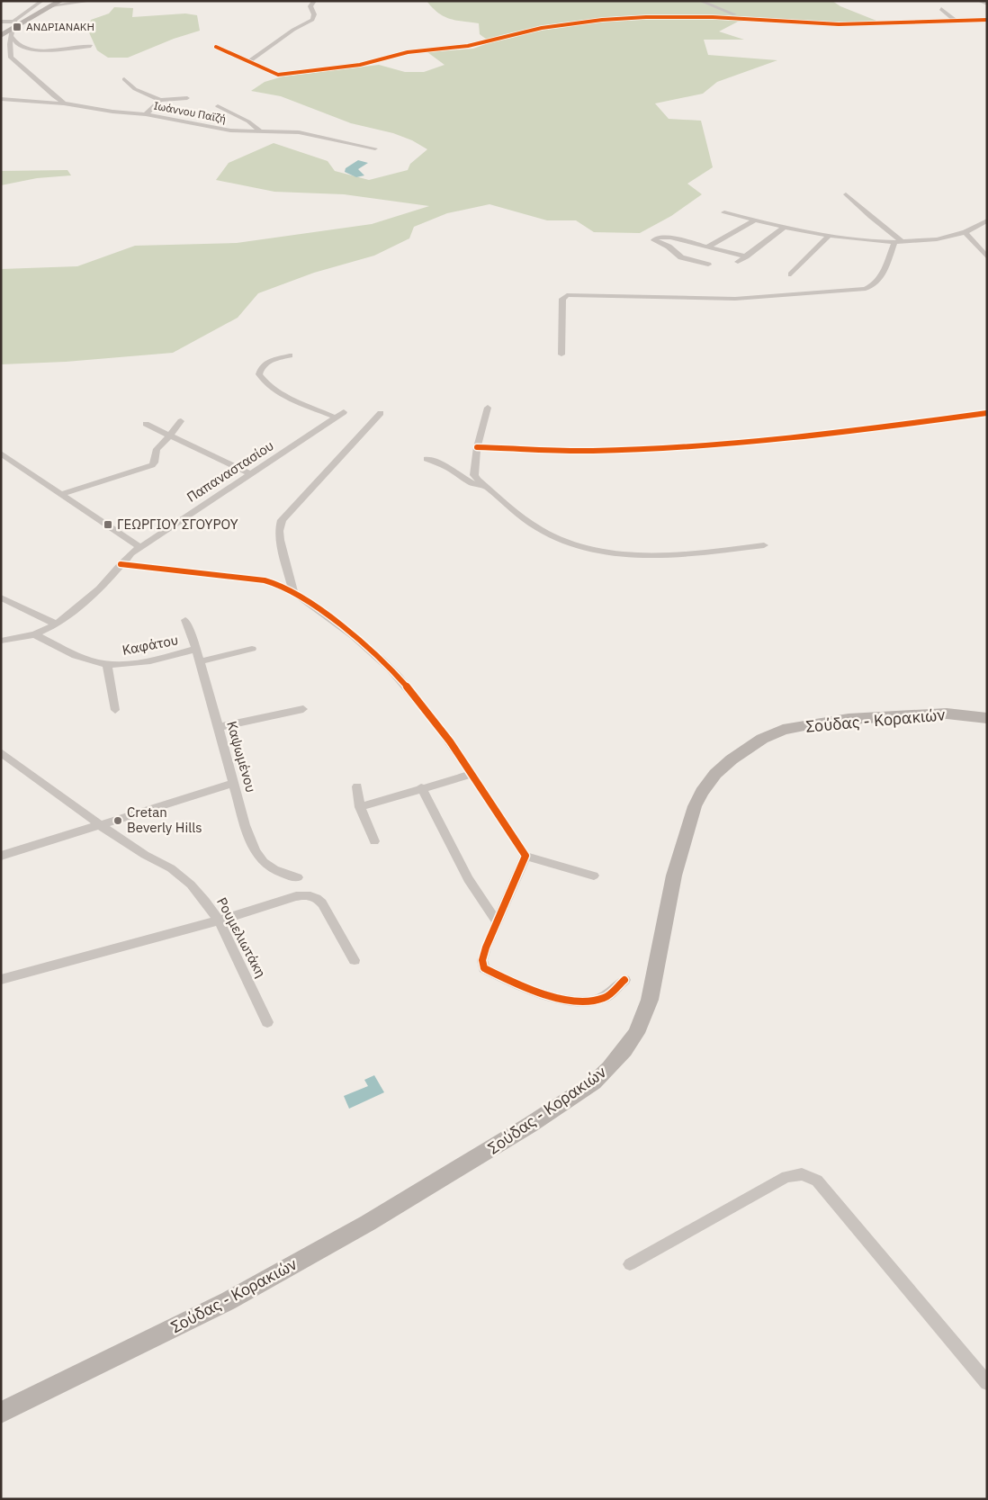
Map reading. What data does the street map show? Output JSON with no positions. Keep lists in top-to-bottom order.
{
  "streets": {
    "main road": ["Σούδας - Κορακιών"],
    "street": [
      "Ιωάννου Παϊζή",
      "Παπαναστασίου",
      "Καφάτου",
      "Καψωμένου",
      "Ρουμελιωτάκη"
    ]
  },
  "crossings": [
    ["Παπαναστασίου", "Καφάτου"],
    ["Καφάτου", "Καψωμένου"]
  ],
  "places": {
    "transit": ["ΑΝΔΡΙΑΝΑΚΗ", "ΓΕΩΡΓΙΟΥ ΣΓΟΥΡΟΥ"],
    "other": ["Cretan Beverly Hills"]
  }
}
